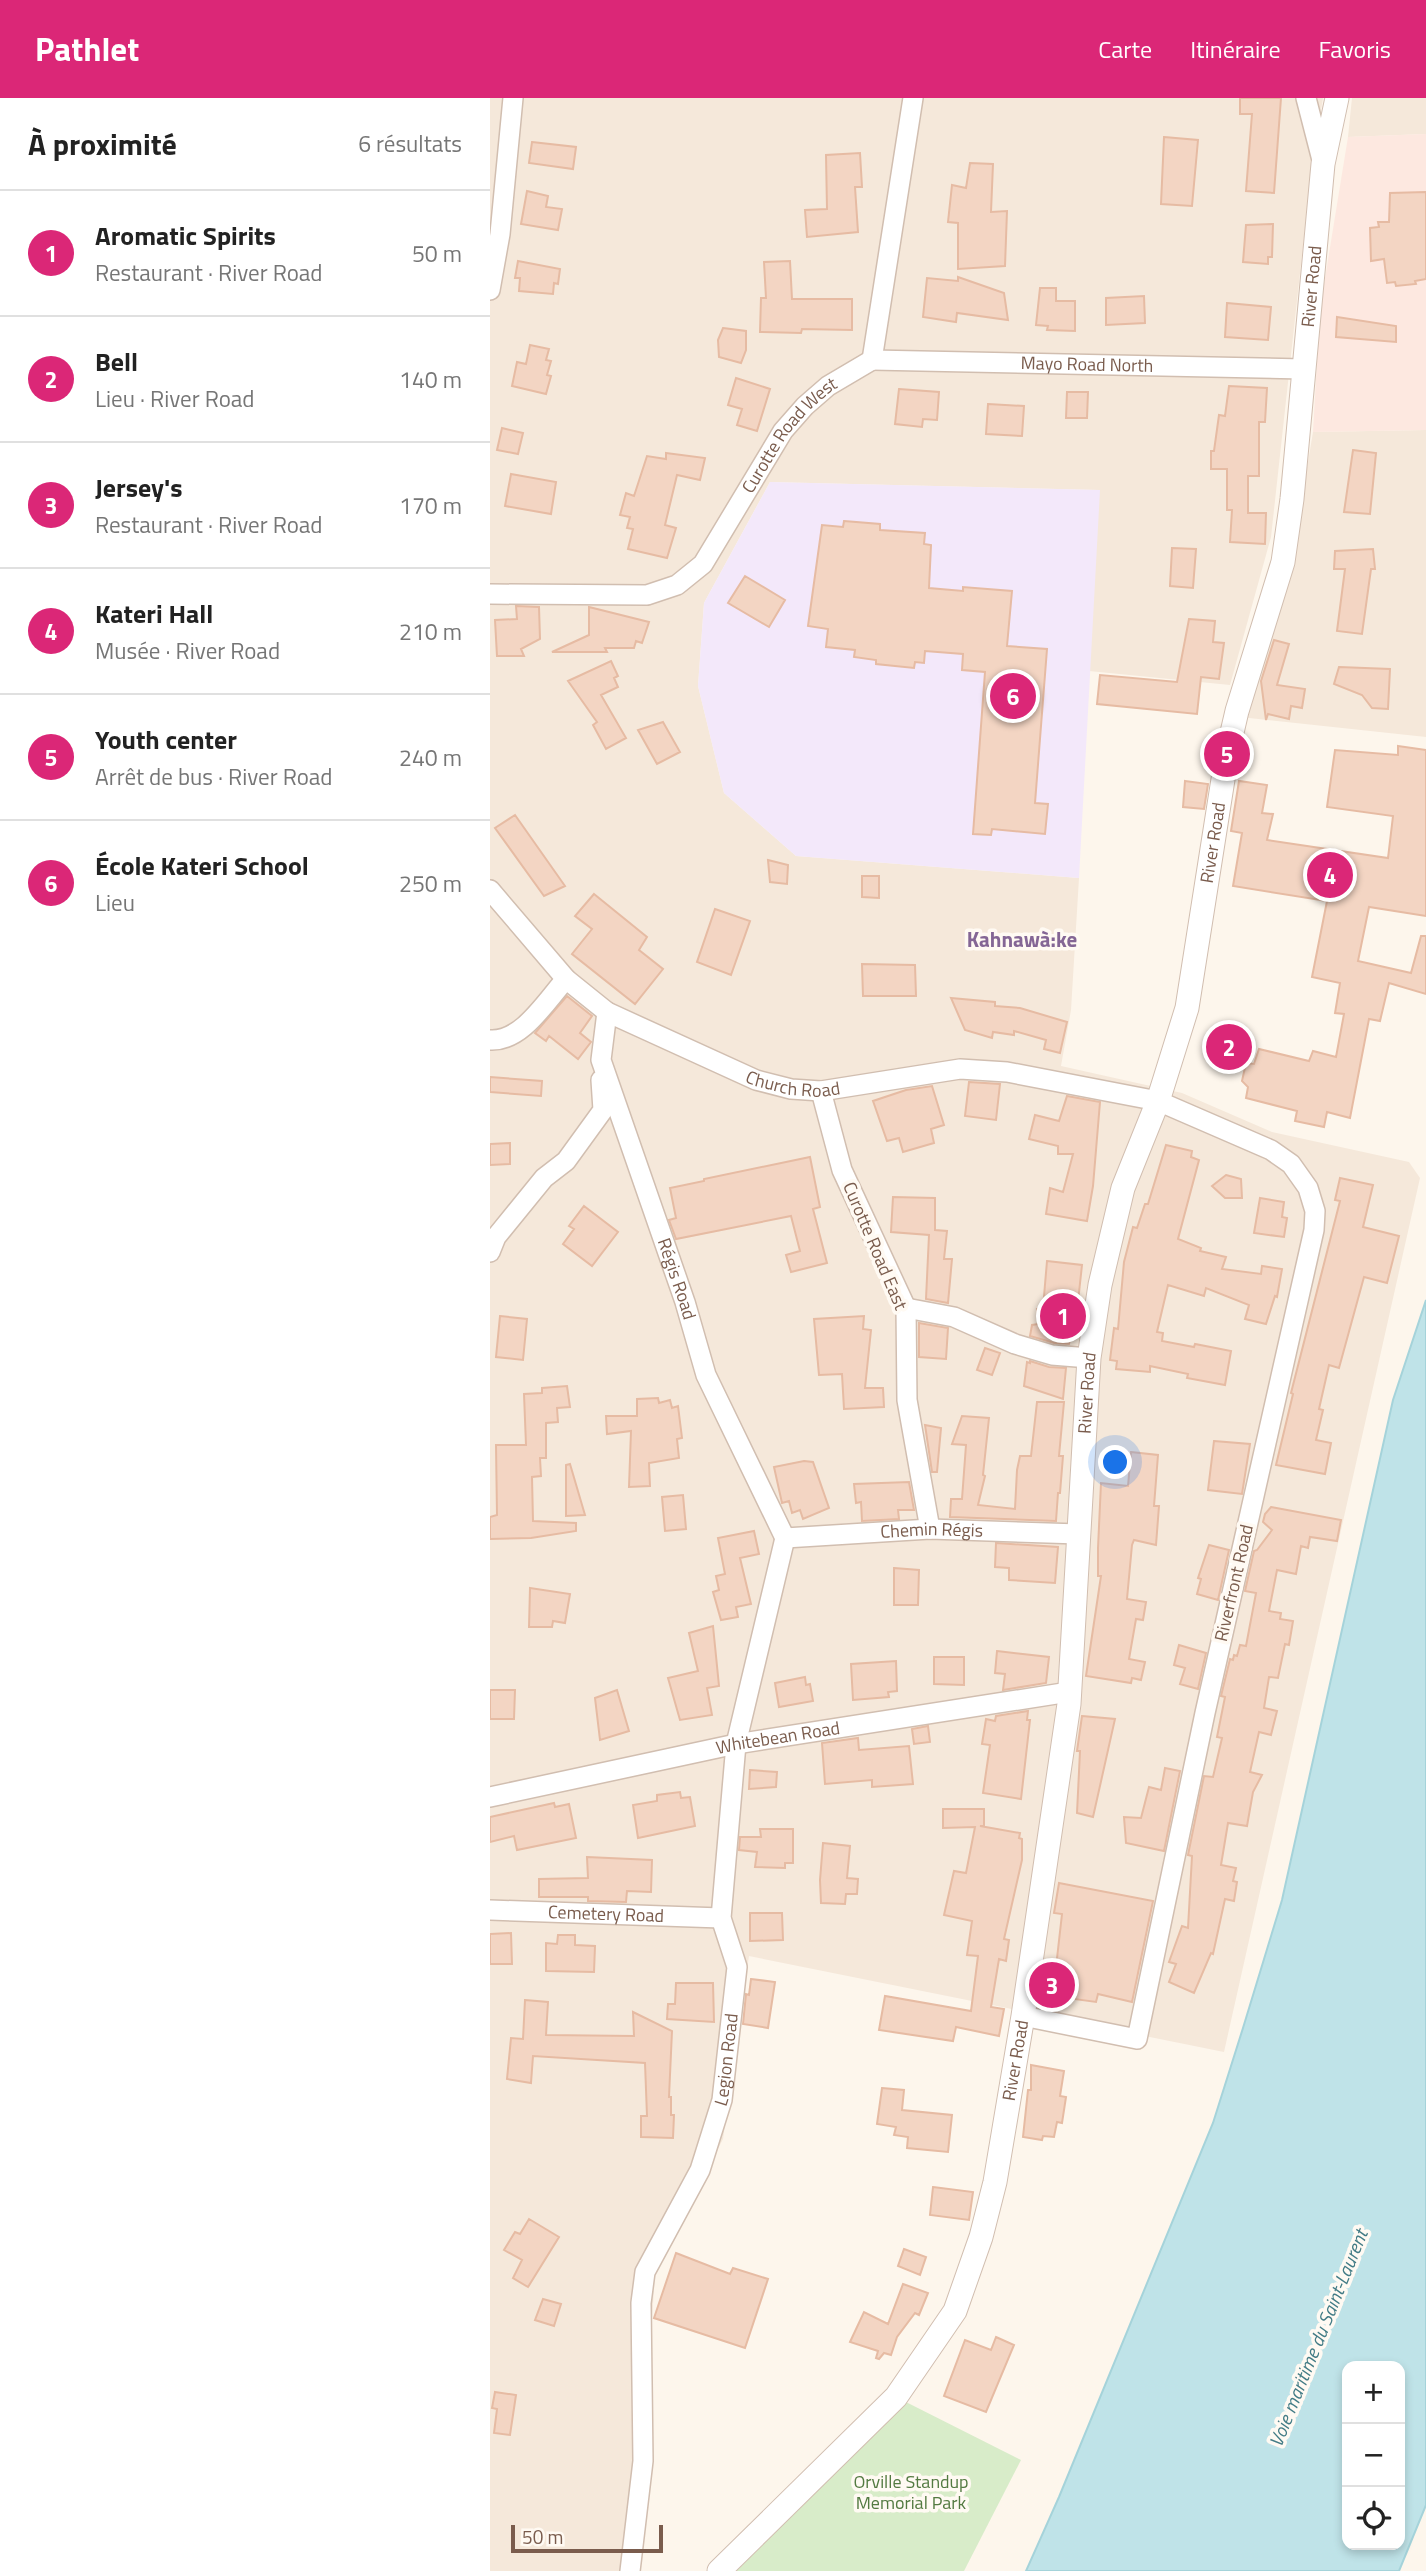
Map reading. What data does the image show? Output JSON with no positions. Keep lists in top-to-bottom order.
{
  "streets": {
    "street": [
      "River Road",
      "Mayo Road North",
      "Curotte Road West",
      "Church Road",
      "Curotte Road East",
      "Régis Road",
      "Chemin Régis",
      "Riverfront Road",
      "Whitebean Road",
      "Cemetery Road",
      "Legion Road"
    ]
  },
  "crossings": [
    ["River Road", "Mayo Road North"],
    ["River Road", "Church Road"],
    ["River Road", "Chemin Régis"],
    ["River Road", "Riverfront Road"],
    ["River Road", "Whitebean Road"],
    ["Mayo Road North", "Curotte Road West"],
    ["Church Road", "Curotte Road East"],
    ["Church Road", "Régis Road"],
    ["Church Road", "Riverfront Road"],
    ["Curotte Road East", "Chemin Régis"],
    ["Régis Road", "Chemin Régis"],
    ["Régis Road", "Legion Road"],
    ["Chemin Régis", "Legion Road"],
    ["Whitebean Road", "Legion Road"],
    ["Cemetery Road", "Legion Road"]
  ],
  "districts": ["Kahnawà:ke"],
  "water": ["Voie maritime du Saint-Laurent"],
  "parks": ["Orville Standup Memorial Park"],
  "scale_bar": "50 m",
  "page": {
    "header": "Pathlet",
    "nav": ["Carte", "Itinéraire", "Favoris"],
    "heading": ["À proximité", "6 résultats"],
    "list": [
      {
        "mark": "1",
        "name": "Aromatic Spirits",
        "note": "Restaurant · River Road",
        "value": "50 m"
      },
      {
        "mark": "2",
        "name": "Bell",
        "note": "Lieu · River Road",
        "value": "140 m"
      },
      {
        "mark": "3",
        "name": "Jersey's",
        "note": "Restaurant · River Road",
        "value": "170 m"
      },
      {
        "mark": "4",
        "name": "Kateri Hall",
        "note": "Musée · River Road",
        "value": "210 m"
      },
      {
        "mark": "5",
        "name": "Youth center",
        "note": "Arrêt de bus · River Road",
        "value": "240 m"
      },
      {
        "mark": "6",
        "name": "École Kateri School",
        "note": "Lieu",
        "value": "250 m"
      }
    ],
    "pins": [
      "6",
      "5",
      "4",
      "2",
      "1",
      "3"
    ],
    "map_buttons": ["+", "−"],
    "scale": "50 m"
  }
}
